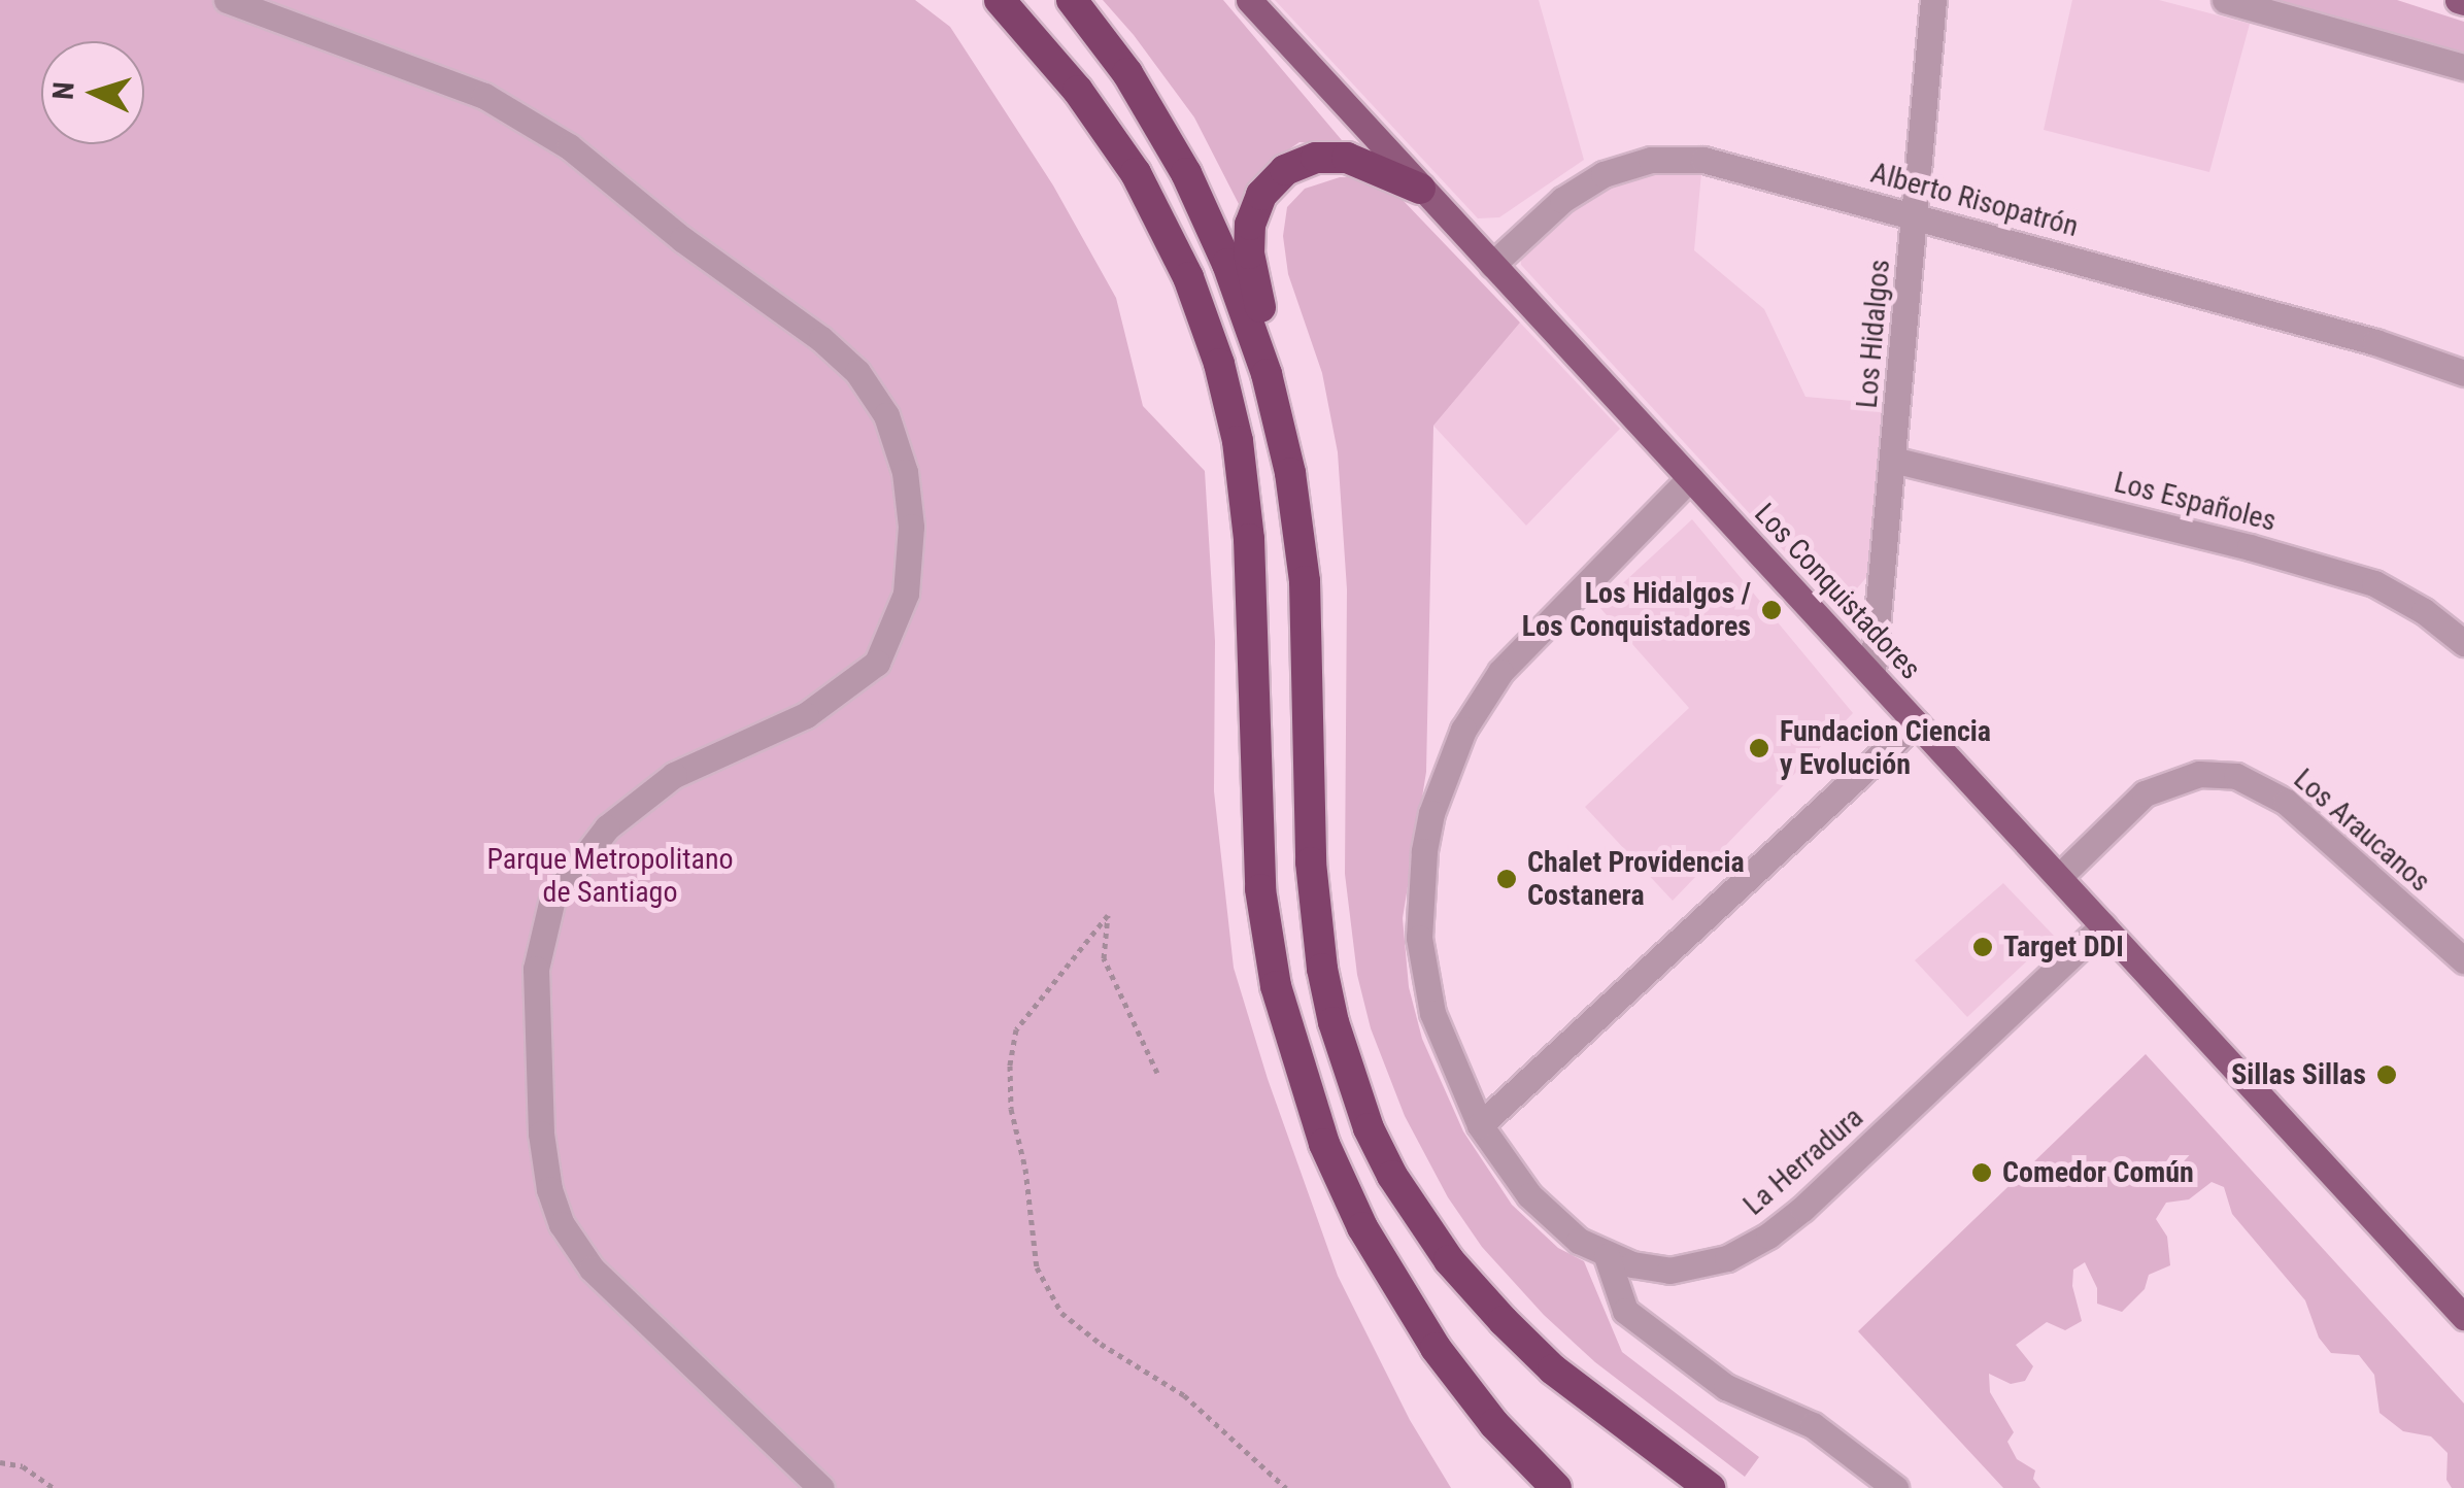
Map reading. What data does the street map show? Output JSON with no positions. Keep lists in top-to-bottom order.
{
  "streets": {
    "main road": ["Los Conquistadores"],
    "street": [
      "Alberto Risopatrón",
      "Los Hidalgos",
      "Los Españoles",
      "Los Araucanos",
      "La Herradura"
    ]
  },
  "crossings": [
    ["Alberto Risopatrón", "Los Hidalgos"],
    ["Alberto Risopatrón", "Los Conquistadores"],
    ["Los Hidalgos", "Los Españoles"],
    ["Los Hidalgos", "Los Conquistadores"],
    ["Los Conquistadores", "Los Araucanos"],
    ["Los Conquistadores", "La Herradura"]
  ],
  "parks": ["Parque Metropolitano de Santiago"],
  "places": [
    "Los Hidalgos / Los Conquistadores",
    "Fundacion Ciencia y Evolución",
    "Chalet Providencia Costanera",
    "Target DDI",
    "Sillas Sillas",
    "Comedor Común"
  ],
  "north": "left"
}
